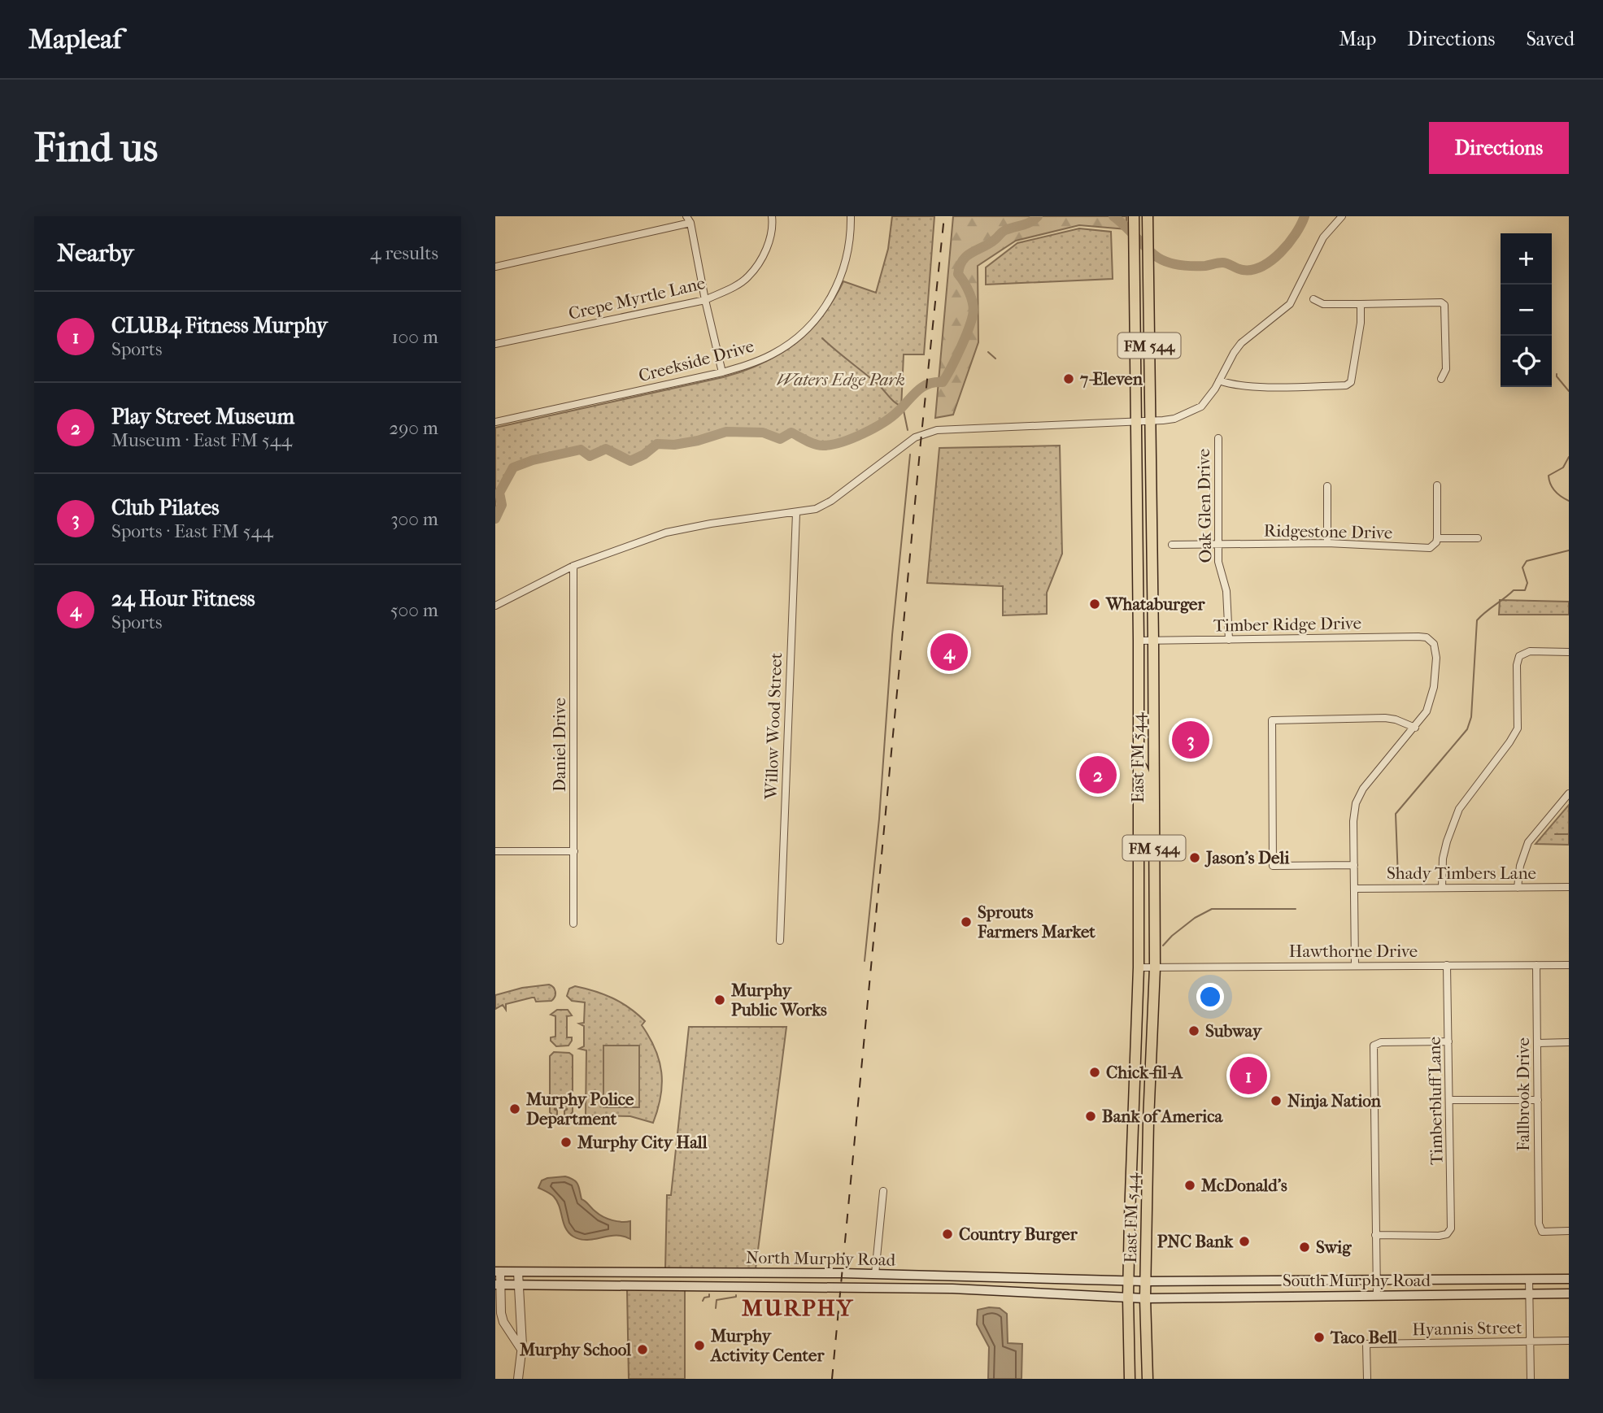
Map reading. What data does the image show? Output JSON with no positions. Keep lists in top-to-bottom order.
{
  "streets": {
    "main road": [
      "FM 544",
      "East FM 544",
      "North Murphy Road",
      "South Murphy Road"
    ],
    "street": [
      "Crepe Myrtle Lane",
      "Creekside Drive",
      "Oak Glen Drive",
      "Ridgestone Drive",
      "Timber Ridge Drive",
      "Willow Wood Street",
      "Daniel Drive",
      "Shady Timbers Lane",
      "Hawthorne Drive",
      "Fallbrook Drive",
      "Timberbluff Lane",
      "Hyannis Street"
    ]
  },
  "crossings": [
    ["FM 544", "East FM 544"],
    ["FM 544", "North Murphy Road"],
    ["FM 544", "South Murphy Road"],
    ["Oak Glen Drive", "Ridgestone Drive"],
    ["Oak Glen Drive", "Timber Ridge Drive"],
    ["Timber Ridge Drive", "East FM 544"],
    ["East FM 544", "Hawthorne Drive"],
    ["East FM 544", "North Murphy Road"],
    ["East FM 544", "South Murphy Road"],
    ["Hawthorne Drive", "Fallbrook Drive"],
    ["Hawthorne Drive", "Timberbluff Lane"],
    ["North Murphy Road", "South Murphy Road"]
  ],
  "districts": ["MURPHY"],
  "parks": ["Waters Edge Park"],
  "places": [
    "7-Eleven",
    "Whataburger",
    "Jason's Deli",
    "Sprouts Farmers Market",
    "Murphy Public Works",
    "Subway",
    "Chick-fil-A",
    "Ninja Nation",
    "Murphy Police Department",
    "Bank of America",
    "Murphy City Hall",
    "McDonald's",
    "Country Burger",
    "PNC Bank",
    "Swig",
    "Taco Bell",
    "Murphy Activity Center",
    "Murphy School"
  ],
  "page": {
    "header": "Mapleaf",
    "nav": ["Map", "Directions", "Saved"],
    "buttons": "Directions",
    "title": "Find us",
    "heading": ["Nearby", "4 results"],
    "map_buttons": ["+", "−"],
    "list": [
      {
        "mark": "1",
        "name": "CLUB4 Fitness Murphy",
        "note": "Sports",
        "value": "100 m"
      },
      {
        "mark": "2",
        "name": "Play Street Museum",
        "note": "Museum · East FM 544",
        "value": "290 m"
      },
      {
        "mark": "3",
        "name": "Club Pilates",
        "note": "Sports · East FM 544",
        "value": "300 m"
      },
      {
        "mark": "4",
        "name": "24 Hour Fitness",
        "note": "Sports",
        "value": "500 m"
      }
    ],
    "pins": [
      "4",
      "3",
      "2",
      "1"
    ]
  }
}
